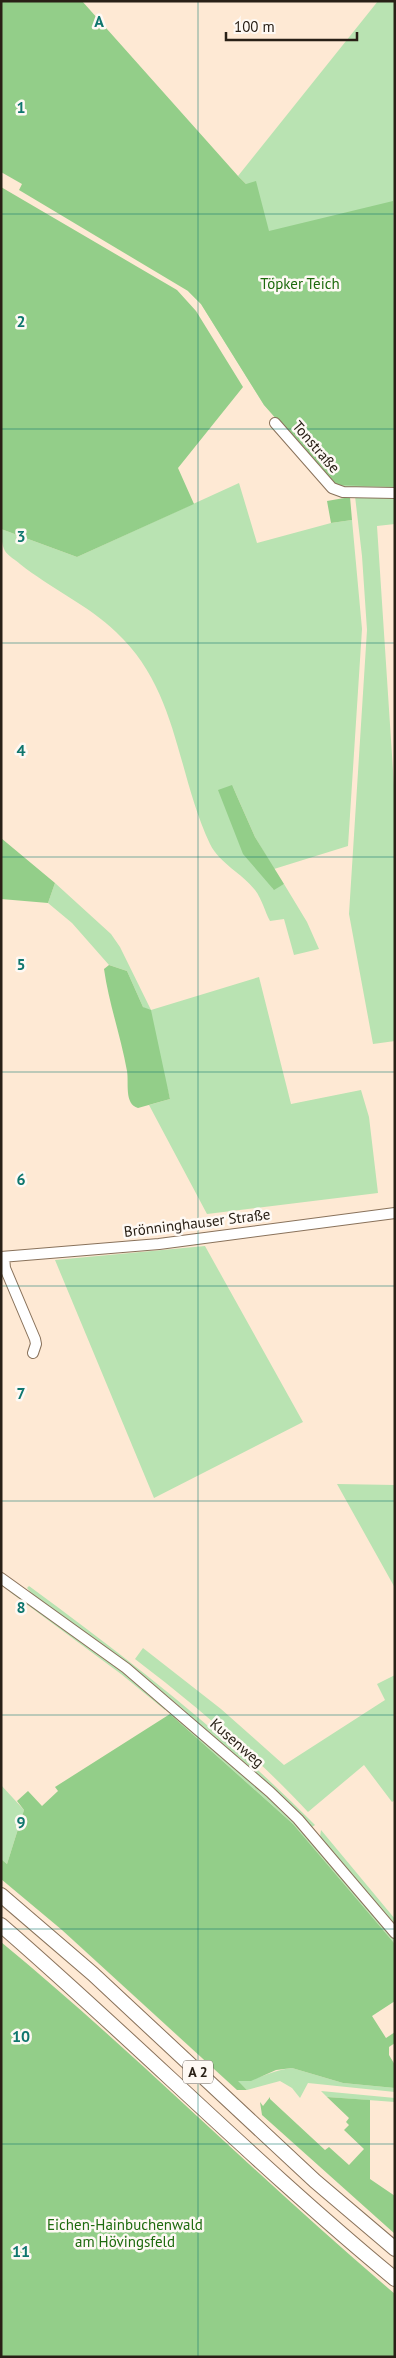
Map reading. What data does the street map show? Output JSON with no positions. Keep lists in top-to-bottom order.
{
  "streets": {
    "highway": ["A 2"],
    "street": ["Tonstraße", "Brönninghauser Straße", "Kusenweg"]
  },
  "parks": ["Töpker Teich", "Eichen-Hainbuchenwald am Hövingsfeld"],
  "scale_bar": "100 m",
  "grid": {
    "columns": ["A"],
    "rows": [
      "1",
      "2",
      "3",
      "4",
      "5",
      "6",
      "7",
      "8",
      "9",
      "10",
      "11"
    ]
  }
}
